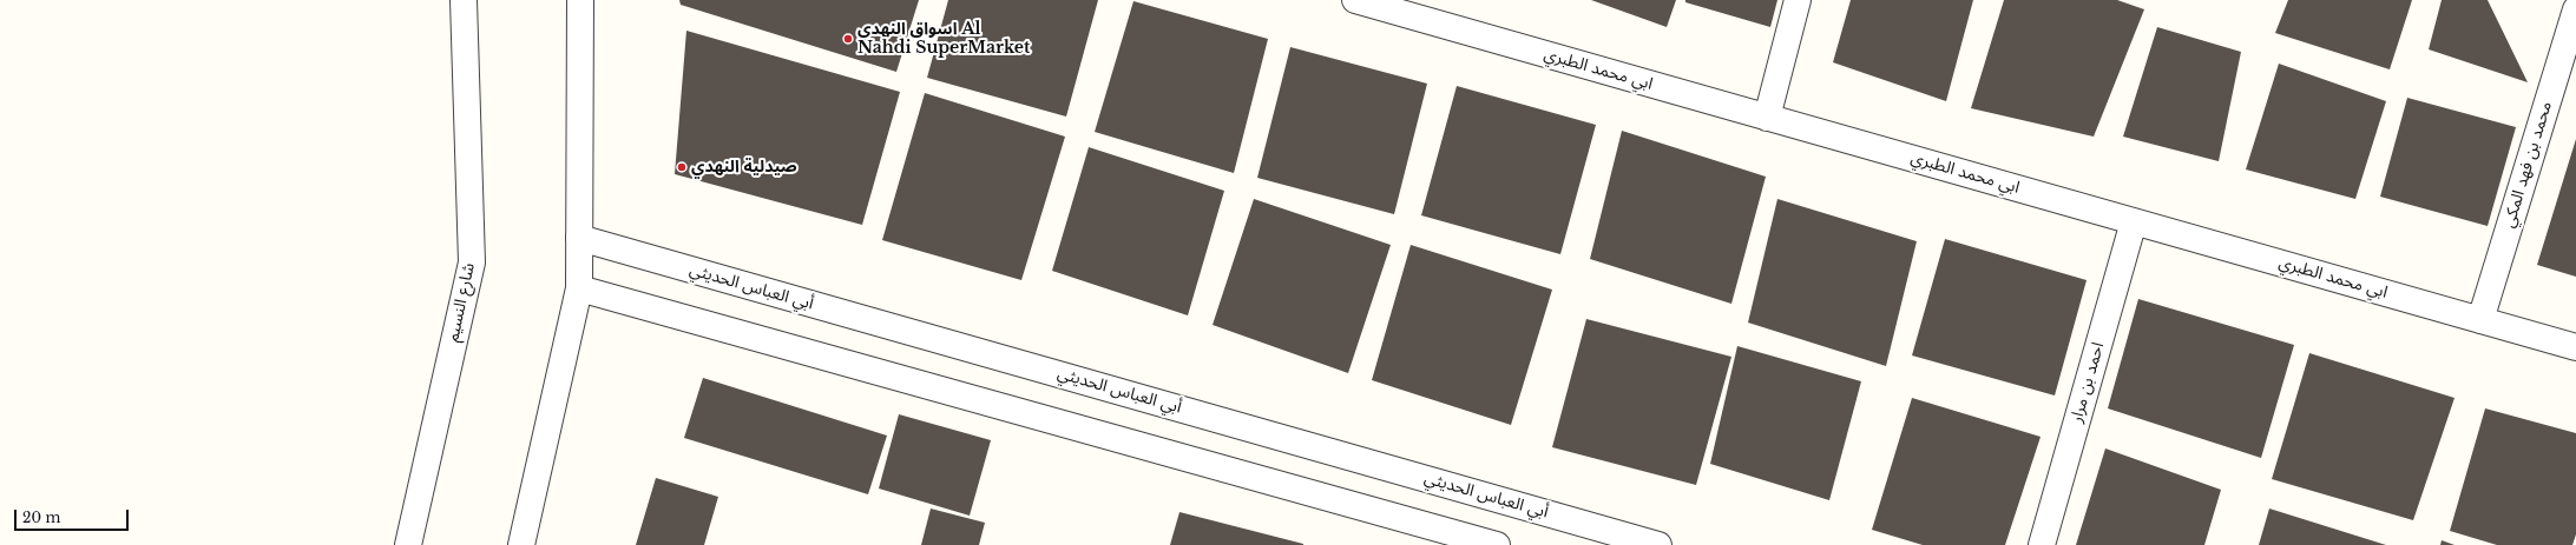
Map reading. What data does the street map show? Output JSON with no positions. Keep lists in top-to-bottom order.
{
  "streets": {
    "street": [
      "ابي محمد الطبري",
      "محمد بن فهد المكي",
      "أبي العباس الحديثي",
      "شارع النسيم",
      "احمد بن مرار"
    ]
  },
  "crossings": [
    ["ابي محمد الطبري", "محمد بن فهد المكي"],
    ["ابي محمد الطبري", "احمد بن مرار"]
  ],
  "places": ["اسواق النهدي Al Nahdi SuperMarket", "صيدلية النهدي"],
  "scale_bar": "20 m"
}
